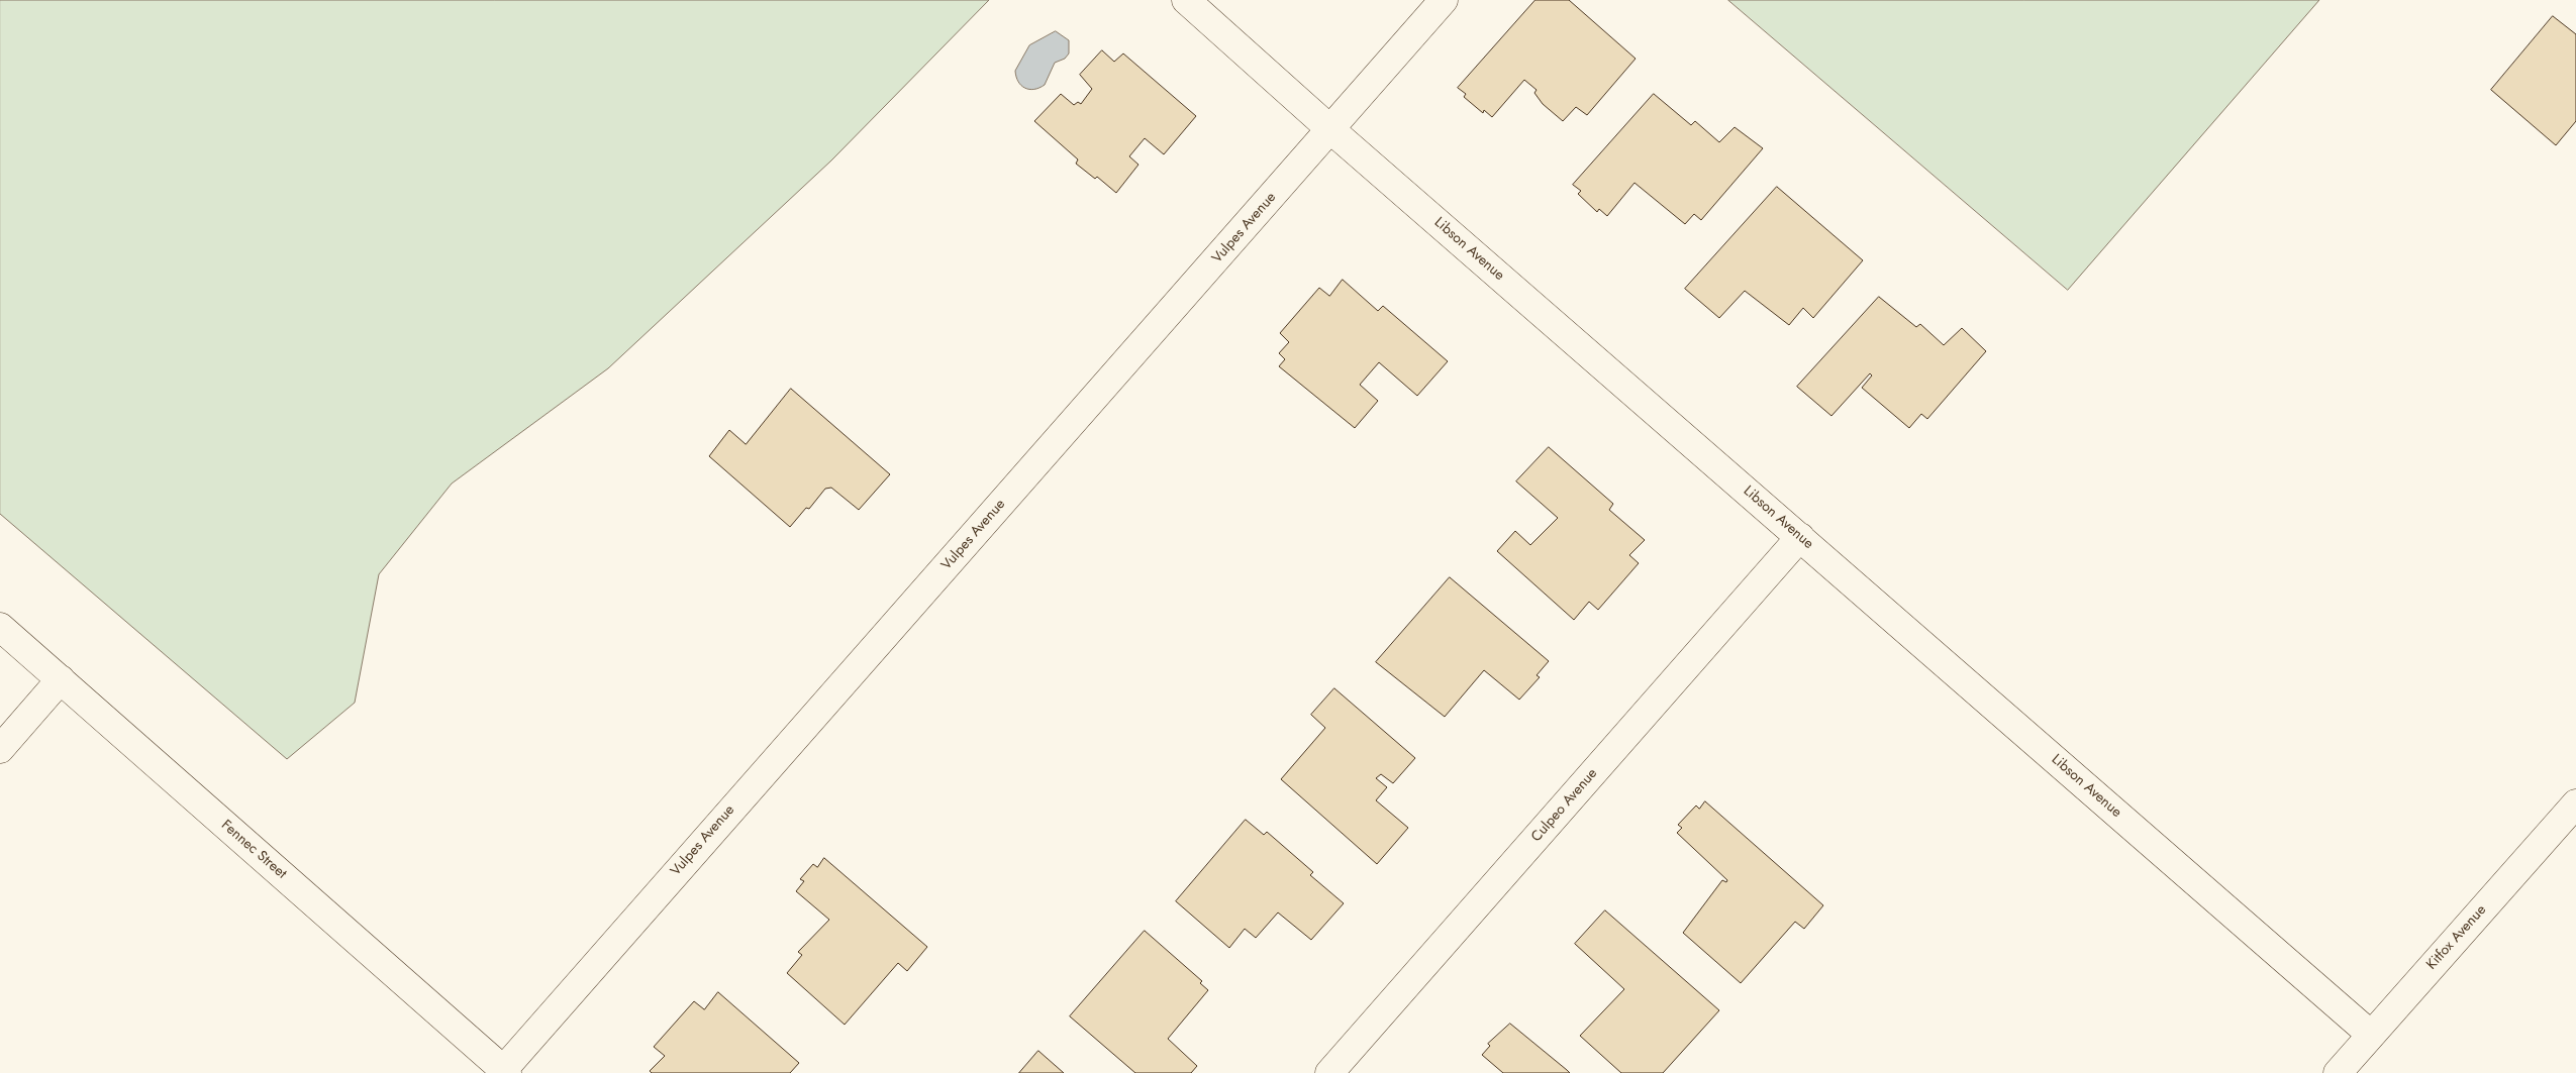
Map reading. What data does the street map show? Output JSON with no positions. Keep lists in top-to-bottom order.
{
  "streets": {
    "street": [
      "Vulpes Avenue",
      "Libson Avenue",
      "Culpeo Avenue",
      "Fennec Street",
      "Kitfox Avenue"
    ]
  },
  "crossings": [
    ["Vulpes Avenue", "Libson Avenue"],
    ["Vulpes Avenue", "Fennec Street"],
    ["Libson Avenue", "Culpeo Avenue"],
    ["Libson Avenue", "Kitfox Avenue"]
  ]
}
